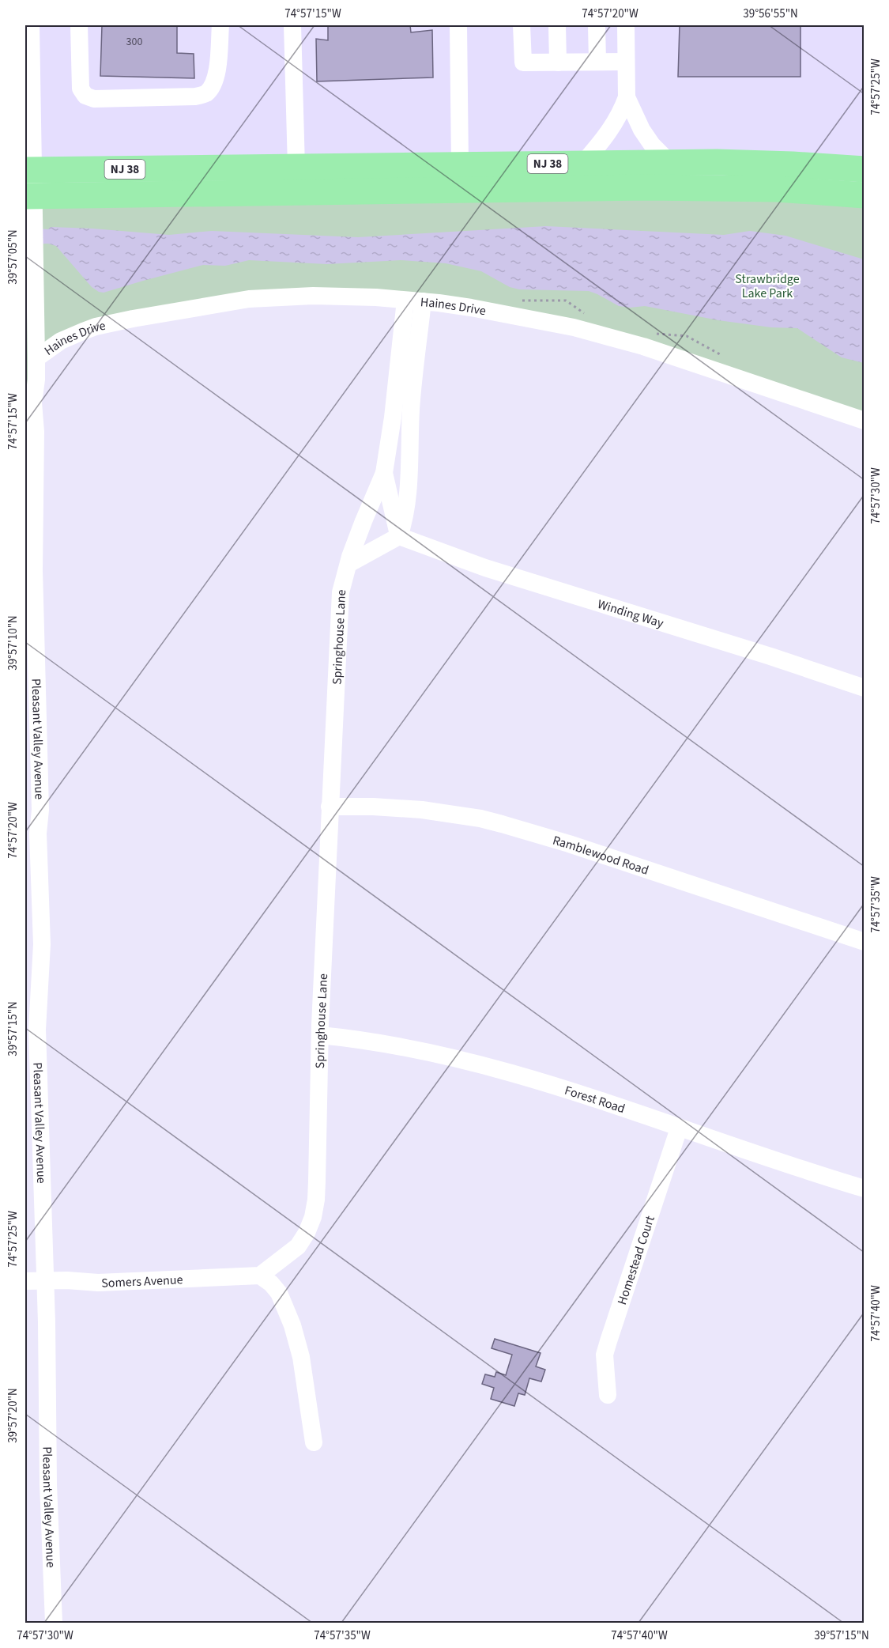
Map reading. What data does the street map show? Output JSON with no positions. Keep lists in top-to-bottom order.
{
  "streets": {
    "highway": ["NJ 38"],
    "street": [
      "Haines Drive",
      "Winding Way",
      "Springhouse Lane",
      "Pleasant Valley Avenue",
      "Ramblewood Road",
      "Forest Road",
      "Homestead Court",
      "Somers Avenue"
    ]
  },
  "crossings": [
    ["NJ 38", "Pleasant Valley Avenue"],
    ["Haines Drive", "Springhouse Lane"],
    ["Haines Drive", "Pleasant Valley Avenue"],
    ["Winding Way", "Springhouse Lane"],
    ["Springhouse Lane", "Ramblewood Road"],
    ["Springhouse Lane", "Forest Road"],
    ["Springhouse Lane", "Somers Avenue"],
    ["Pleasant Valley Avenue", "Somers Avenue"],
    ["Forest Road", "Homestead Court"]
  ],
  "parks": ["Strawbridge Lake Park"],
  "house_numbers": ["300"],
  "coordinates": [
    "74°57'15\"W",
    "74°57'20\"W",
    "39°56'55\"N",
    "74°57'25\"W",
    "39°57'05\"N",
    "74°57'30\"W",
    "39°57'10\"N",
    "74°57'35\"W",
    "39°57'15\"N",
    "74°57'40\"W",
    "39°57'20\"N"
  ]
}
